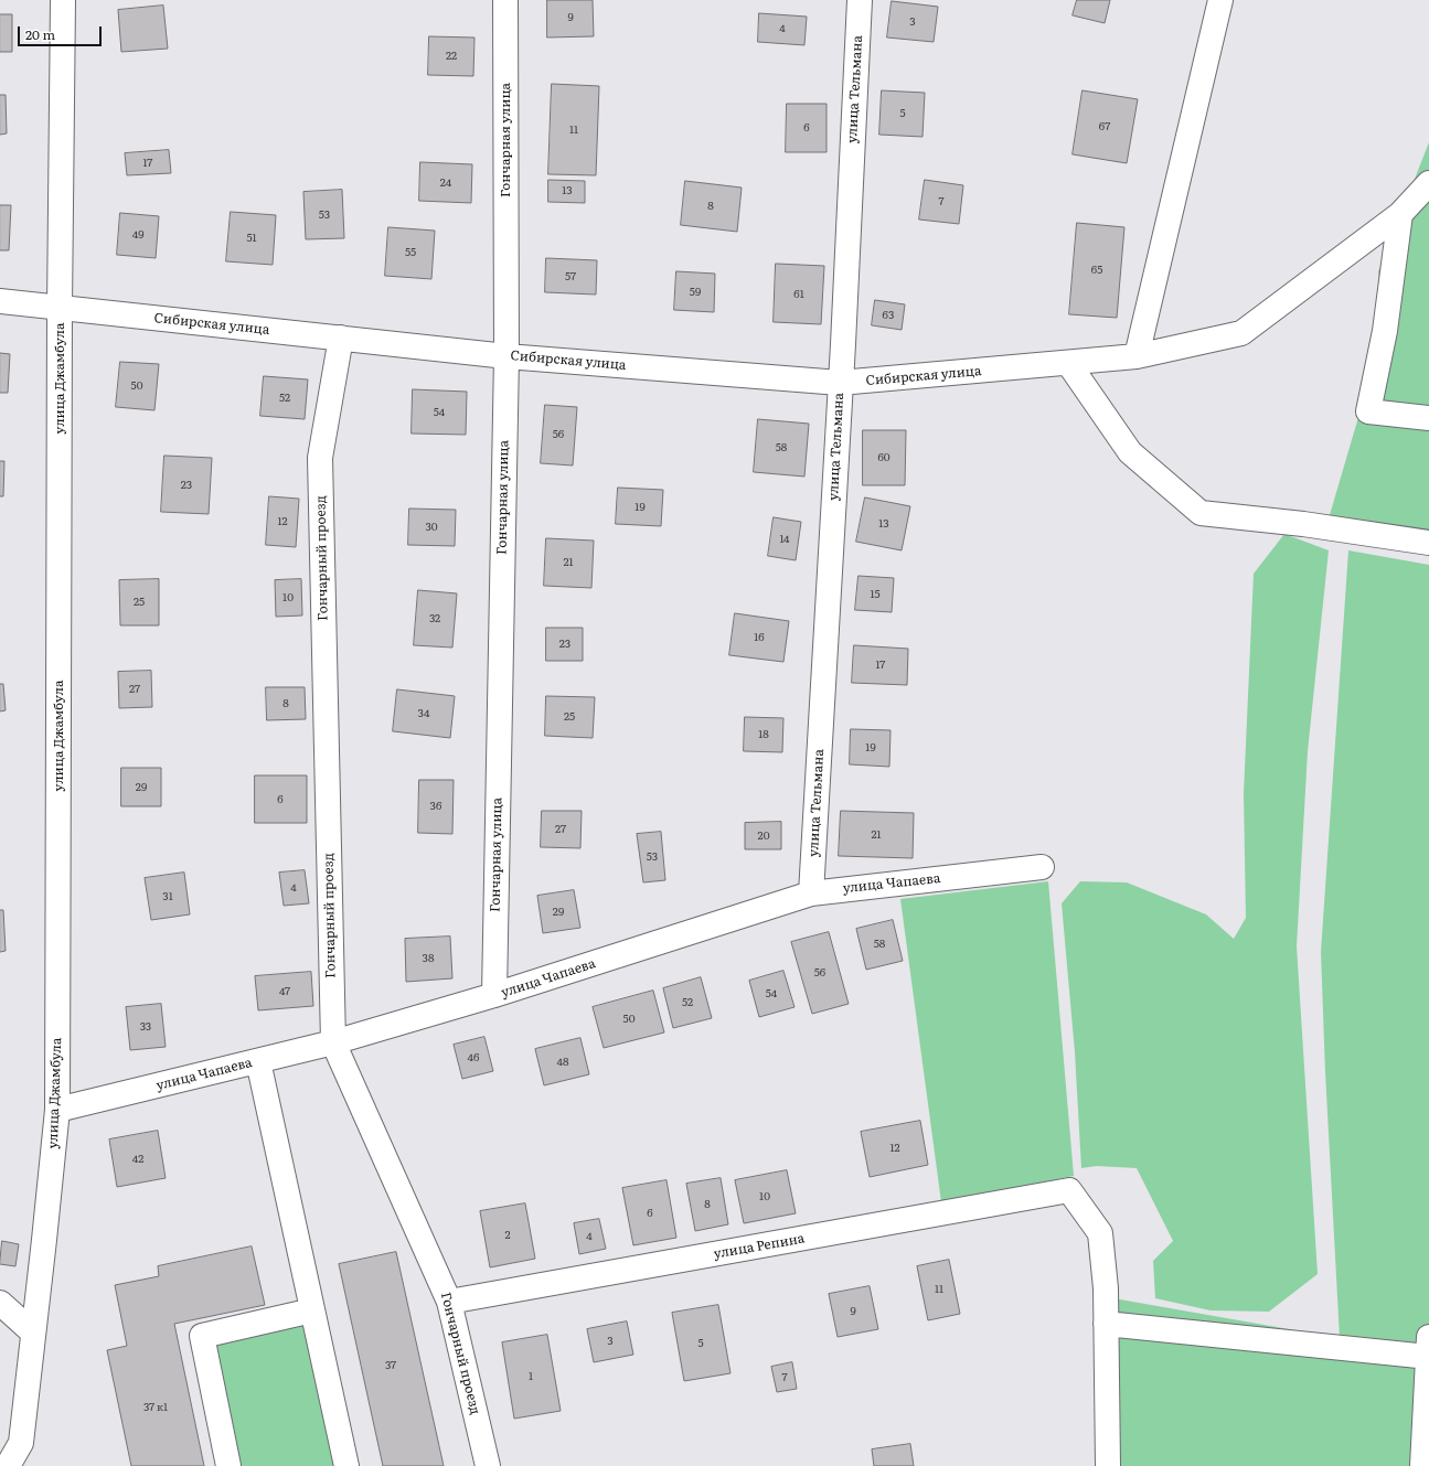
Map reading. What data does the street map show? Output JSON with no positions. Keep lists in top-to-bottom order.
{
  "streets": {
    "street": [
      "улица Тельмана",
      "Гончарная улица",
      "Сибирская улица",
      "улица Джамбула",
      "Гончарный проезд",
      "улица Чапаева",
      "улица Репина"
    ]
  },
  "crossings": [
    ["улица Тельмана", "Сибирская улица"],
    ["улица Тельмана", "улица Чапаева"],
    ["Гончарная улица", "Сибирская улица"],
    ["Гончарная улица", "улица Чапаева"],
    ["Сибирская улица", "улица Джамбула"],
    ["Сибирская улица", "Гончарный проезд"],
    ["улица Джамбула", "улица Чапаева"],
    ["Гончарный проезд", "улица Чапаева"],
    ["Гончарный проезд", "улица Репина"]
  ],
  "house_numbers": [
    "9",
    "3",
    "4",
    "22",
    "5",
    "67",
    "6",
    "11",
    "17",
    "24",
    "13",
    "7",
    "8",
    "53",
    "49",
    "51",
    "55",
    "65",
    "57",
    "59",
    "61",
    "63",
    "50",
    "52",
    "54",
    "56",
    "58",
    "60",
    "23",
    "19",
    "12",
    "13",
    "30",
    "14",
    "21",
    "15",
    "10",
    "25",
    "32",
    "16",
    "23",
    "17",
    "27",
    "8",
    "34",
    "25",
    "18",
    "19",
    "29",
    "6",
    "36",
    "27",
    "21",
    "20",
    "53",
    "4",
    "31",
    "29",
    "58",
    "38",
    "56",
    "47",
    "54",
    "52",
    "50",
    "33",
    "46",
    "48",
    "12",
    "42",
    "10",
    "8",
    "6",
    "2",
    "4",
    "11",
    "9",
    "3",
    "5",
    "37",
    "1",
    "7",
    "37 к1"
  ],
  "scale_bar": "20 m"
}
